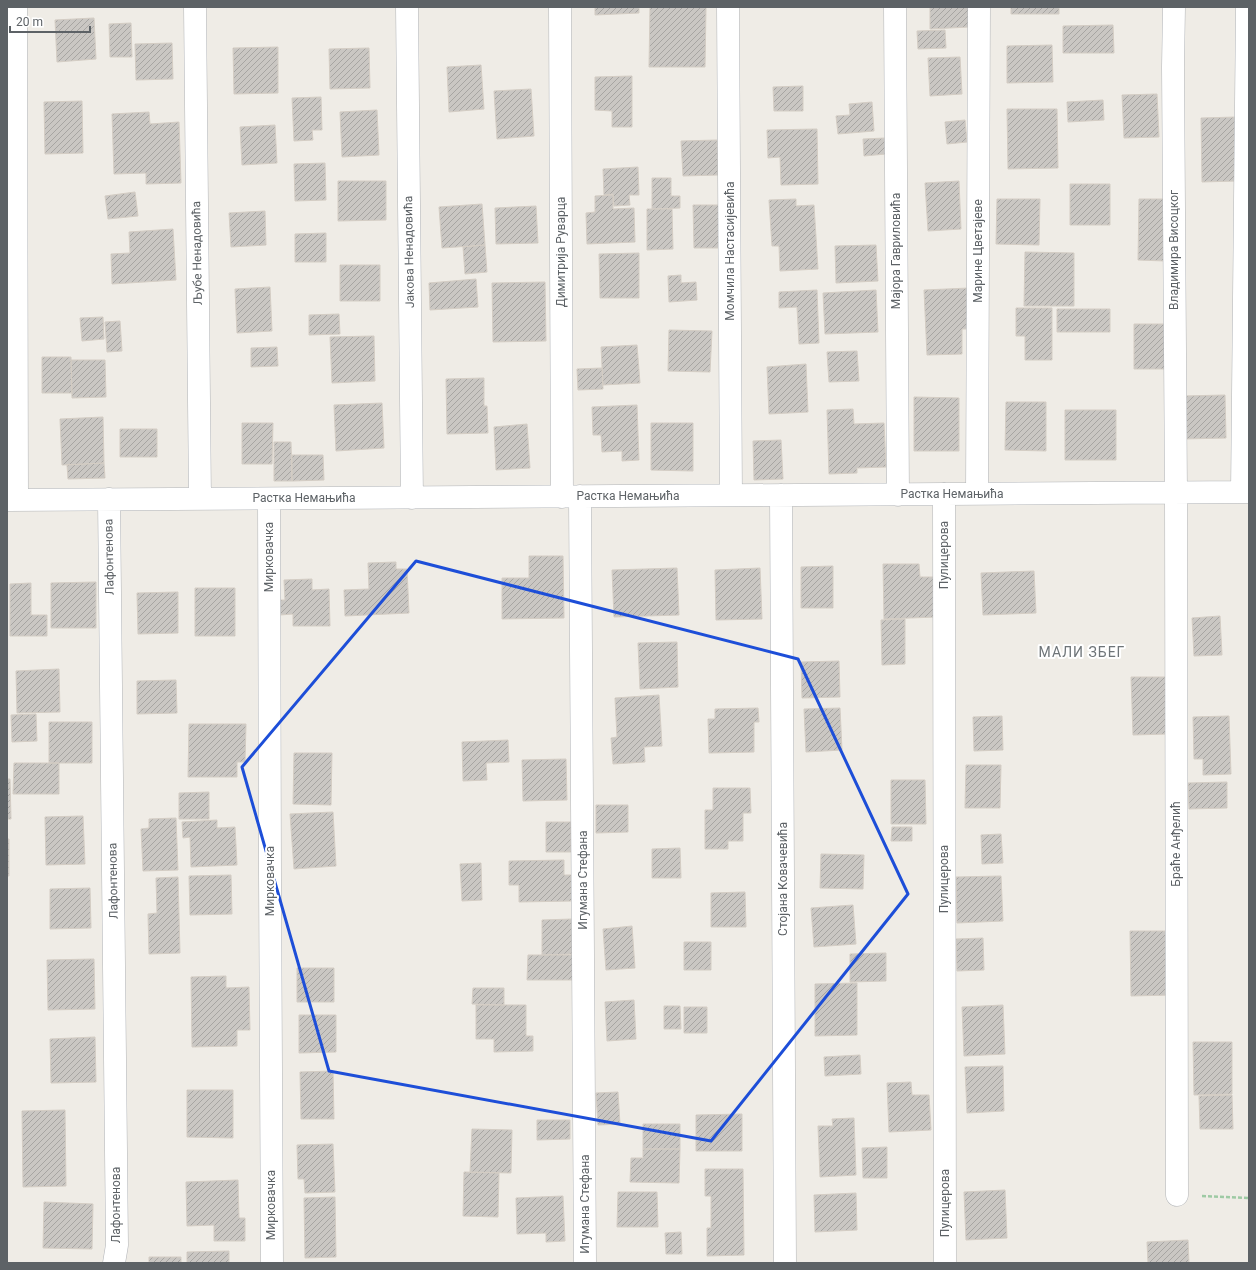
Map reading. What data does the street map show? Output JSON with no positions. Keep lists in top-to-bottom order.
{
  "streets": {
    "street": [
      "Владимира Висоцког",
      "Момчила Настасијевића",
      "Мајора Гавриловића",
      "Марине Цветајеве",
      "Јакова Ненадовића",
      "Димитрија Руварца",
      "Љубе Ненадовића",
      "Растка Немањића",
      "Пулицерова",
      "Лафонтенова",
      "Мирковачка",
      "Браће Анђелић",
      "Стојана Ковачевића",
      "Игумана Стефана"
    ]
  },
  "crossings": [
    ["Владимира Висоцког", "Растка Немањића"],
    ["Владимира Висоцког", "Браће Анђелић"],
    ["Момчила Настасијевића", "Растка Немањића"],
    ["Мајора Гавриловића", "Растка Немањића"],
    ["Марине Цветајеве", "Растка Немањића"],
    ["Јакова Ненадовића", "Растка Немањића"],
    ["Димитрија Руварца", "Растка Немањића"],
    ["Димитрија Руварца", "Игумана Стефана"],
    ["Љубе Ненадовића", "Растка Немањића"],
    ["Растка Немањића", "Пулицерова"],
    ["Растка Немањића", "Лафонтенова"],
    ["Растка Немањића", "Мирковачка"],
    ["Растка Немањића", "Браће Анђелић"],
    ["Растка Немањића", "Стојана Ковачевића"],
    ["Растка Немањића", "Игумана Стефана"]
  ],
  "districts": ["МАЛИ ЗБЕГ"],
  "scale_bar": "20 m"
}
